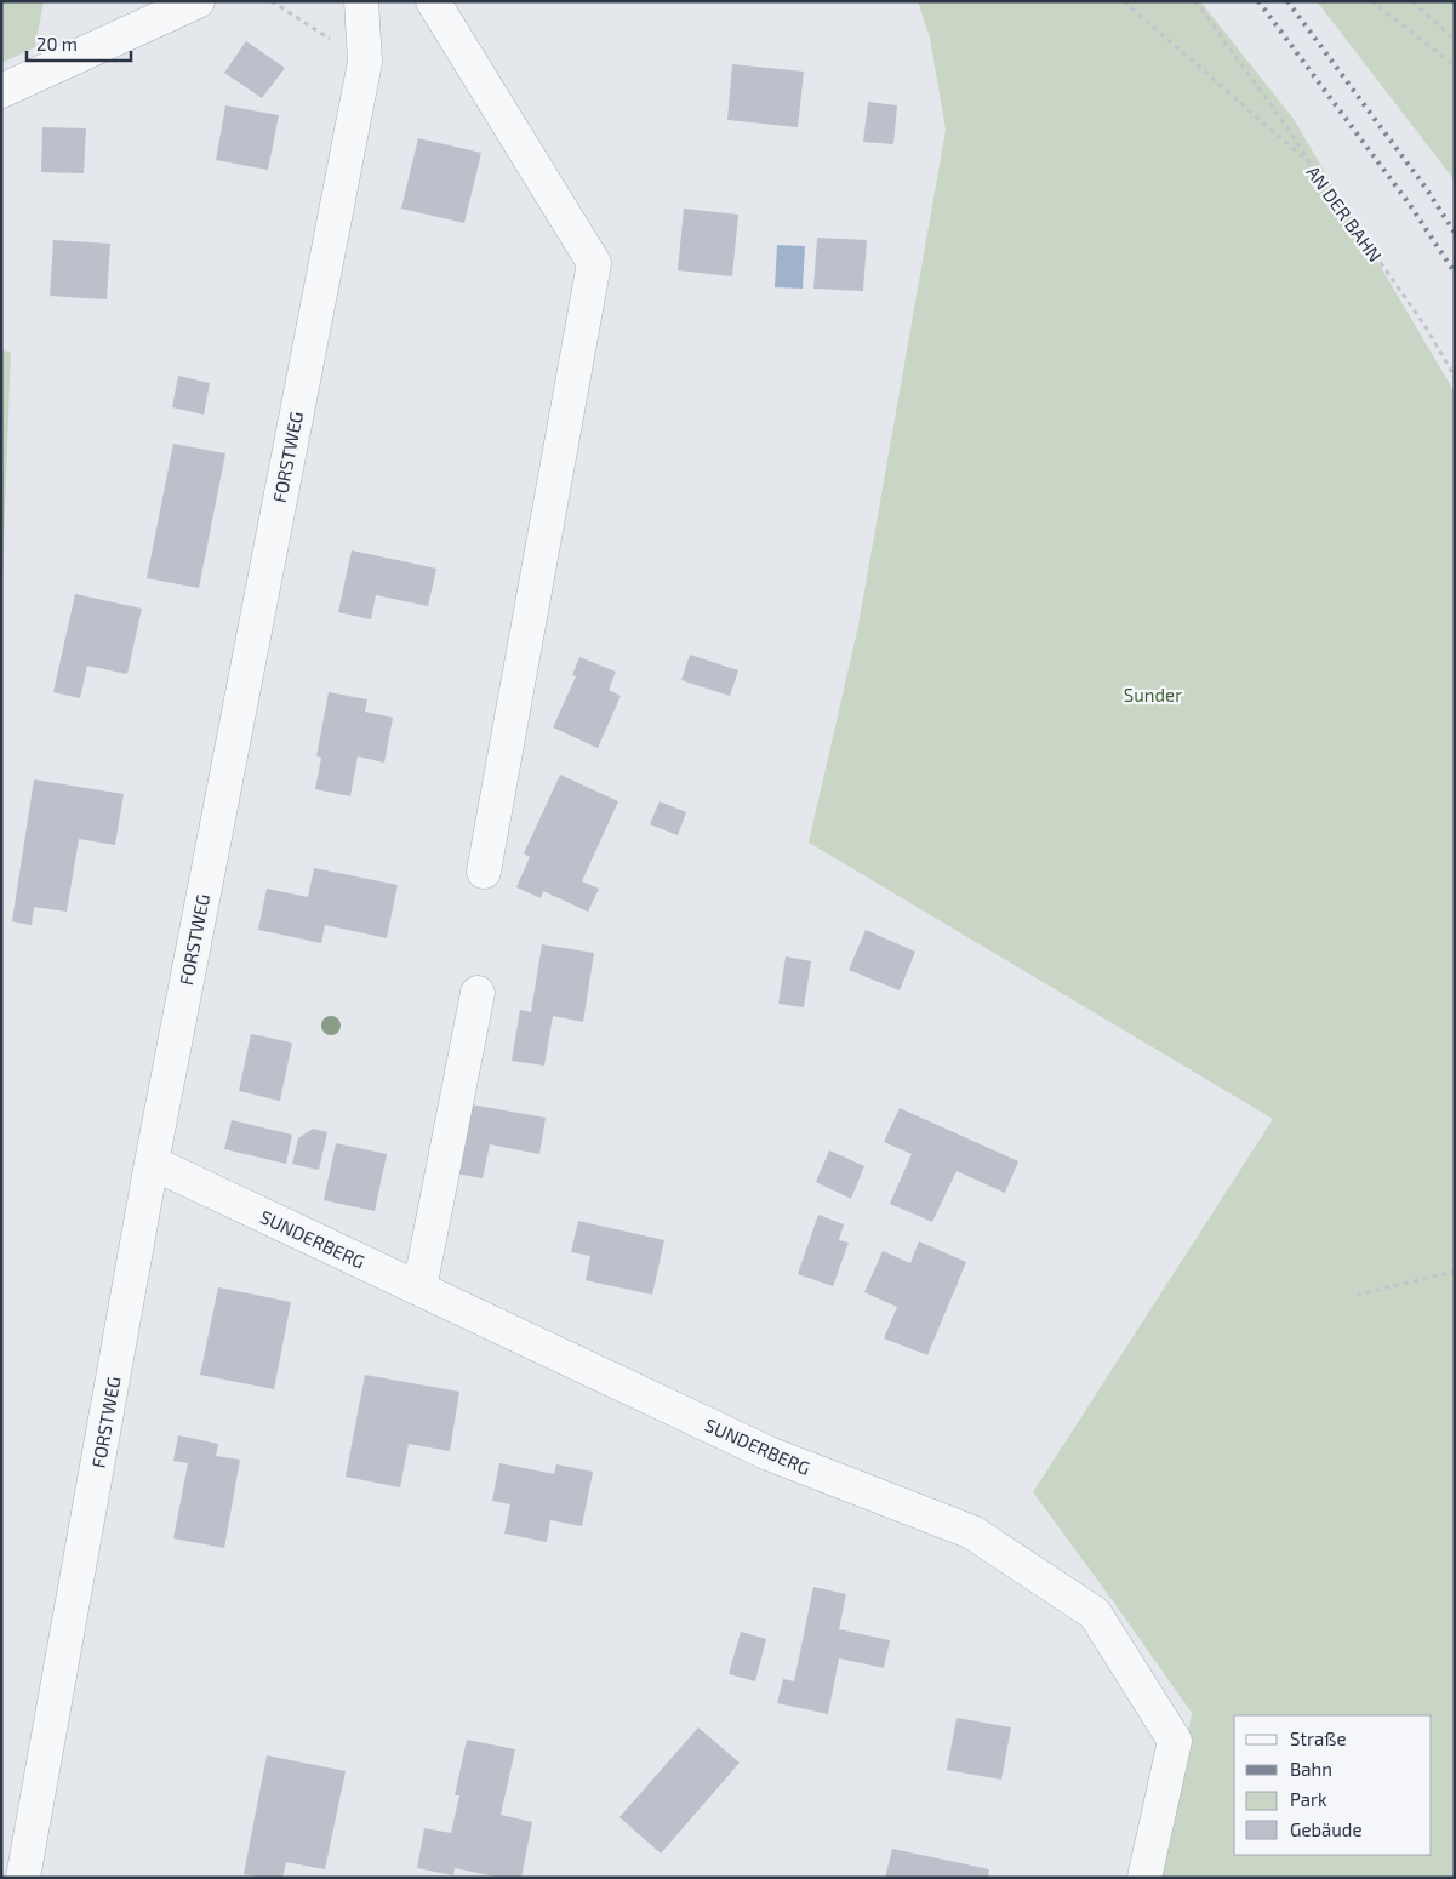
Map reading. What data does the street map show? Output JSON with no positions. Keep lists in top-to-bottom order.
{
  "streets": {
    "street": ["FORSTWEG", "SUNDERBERG"],
    "path": ["AN DER BAHN"]
  },
  "crossings": [
    ["FORSTWEG", "SUNDERBERG"]
  ],
  "parks": ["Sunder"],
  "legend": [
    "Straße",
    "Bahn",
    "Park",
    "Gebäude"
  ],
  "scale_bar": "20 m"
}
